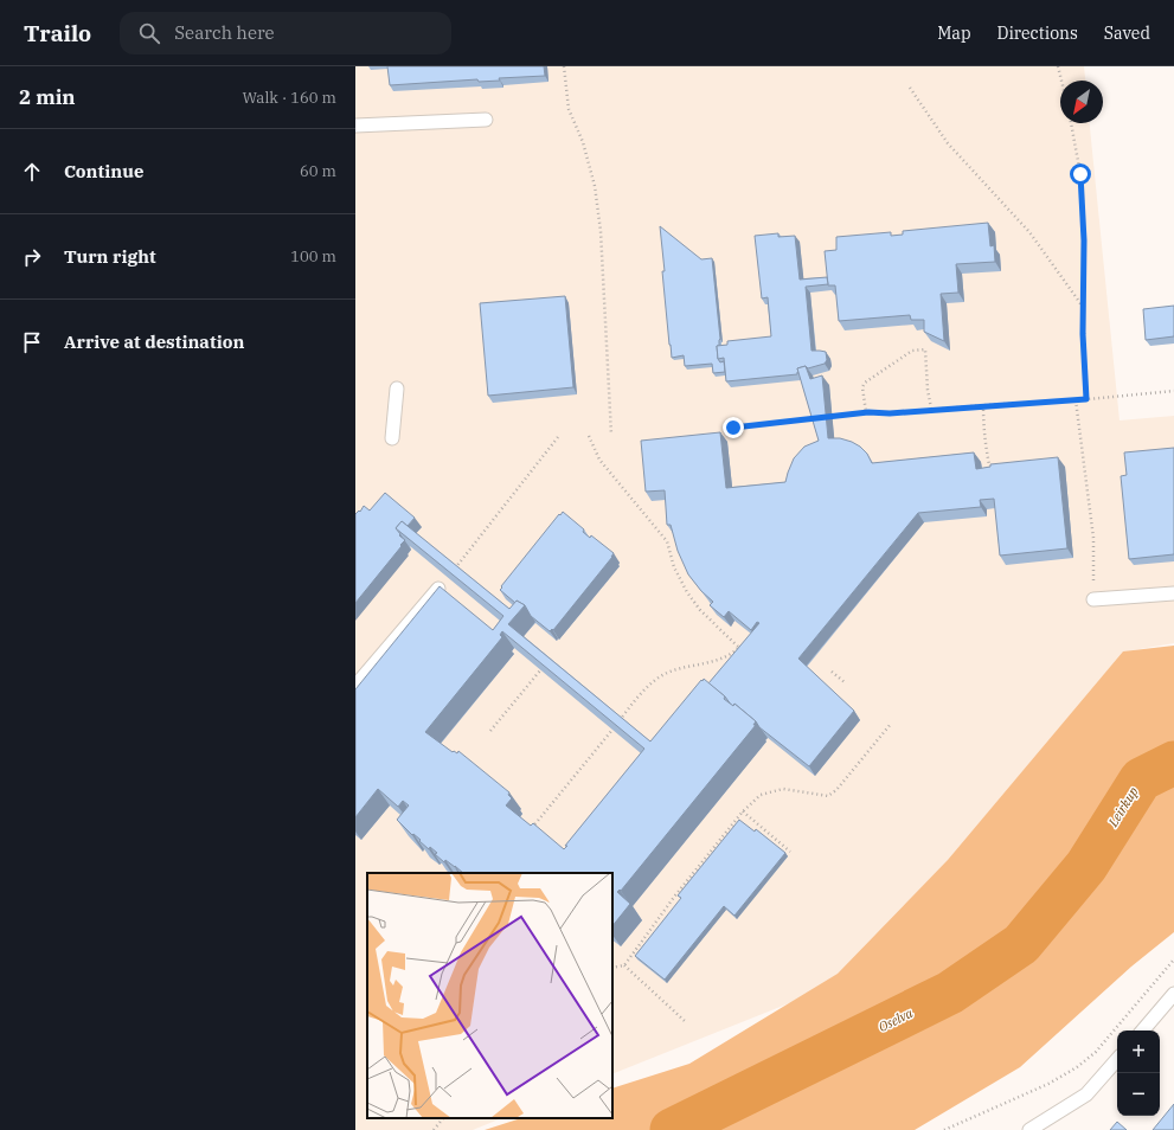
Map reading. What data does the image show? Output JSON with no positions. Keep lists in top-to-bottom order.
{
  "water": ["Leirkup", "Oselva"],
  "north": "bottom left",
  "page": {
    "header": "Trailo",
    "search": "Search here",
    "nav": ["Map", "Directions", "Saved"],
    "heading": ["2 min", "Walk · 160 m"],
    "list": [
      ["Continue", "60 m"],
      ["Turn right", "100 m"],
      "Arrive at destination"
    ],
    "map_buttons": ["+", "−"]
  }
}
